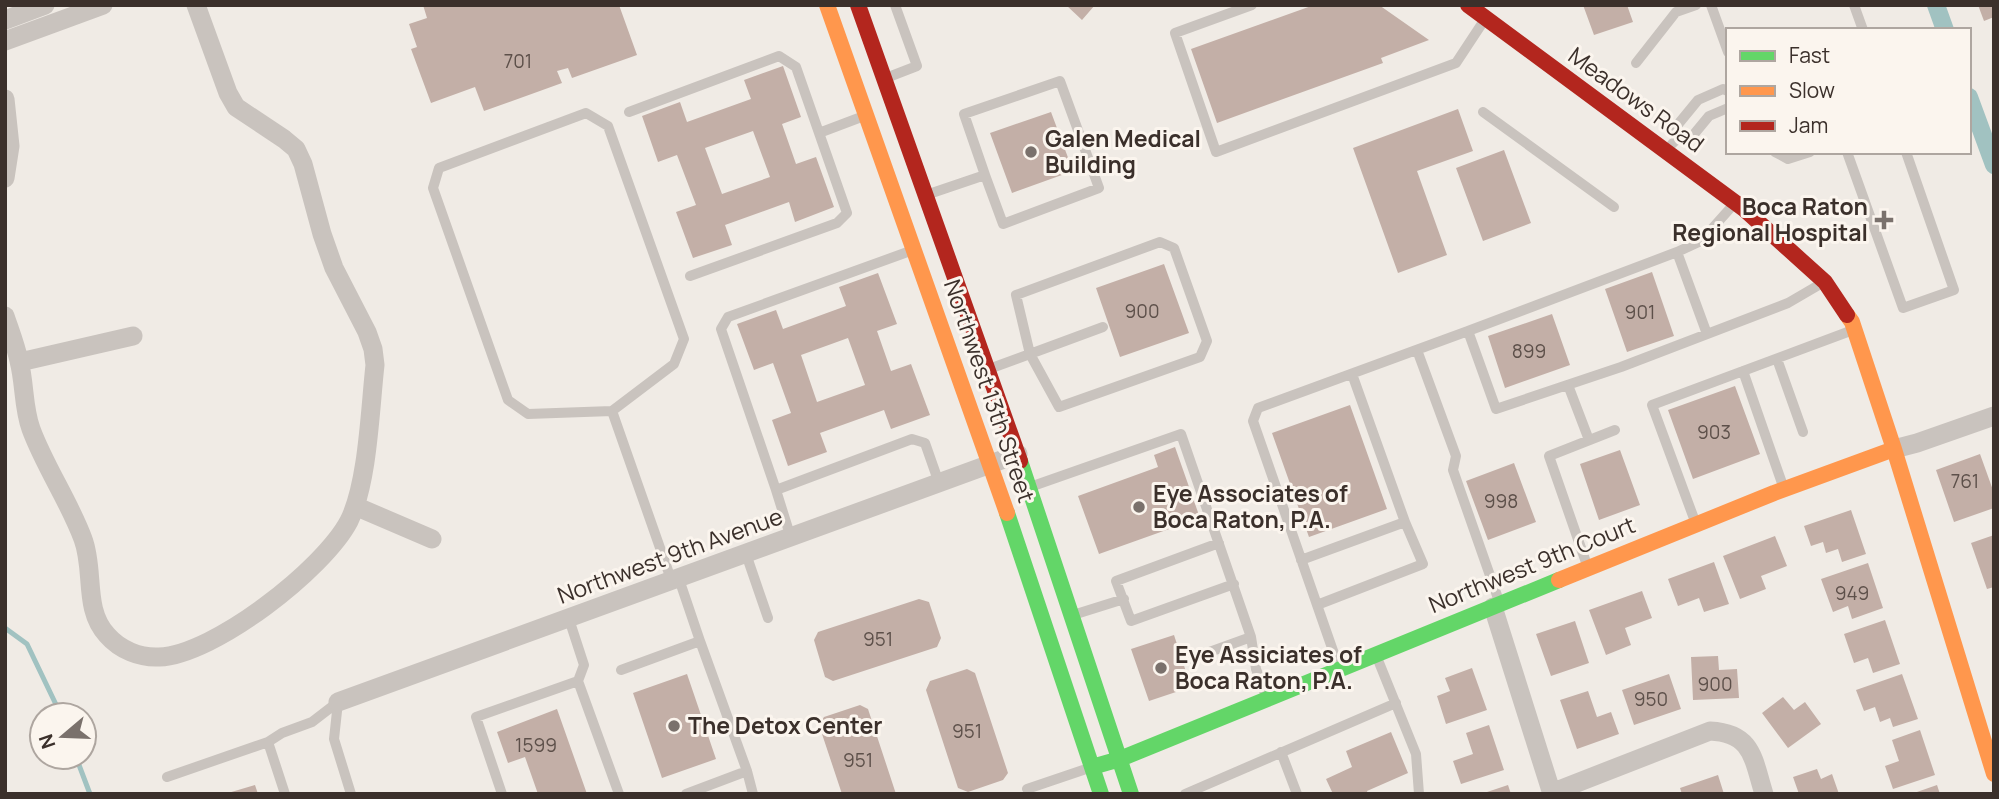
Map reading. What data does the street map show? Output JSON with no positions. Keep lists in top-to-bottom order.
{
  "streets": {
    "street": [
      "Meadows Road",
      "Northwest 13th Street",
      "Northwest 9th Avenue",
      "Northwest 9th Court"
    ]
  },
  "crossings": [
    ["Meadows Road", "Northwest 9th Court"],
    ["Northwest 13th Street", "Northwest 9th Avenue"],
    ["Northwest 13th Street", "Northwest 9th Court"]
  ],
  "places": {
    "other": [
      "Galen Medical Building",
      "Eye Associates of Boca Raton, P.A.",
      "Eye Assiciates of Boca Raton, P.A.",
      "The Detox Center"
    ],
    "health": ["Boca Raton Regional Hospital"]
  },
  "house_numbers": [
    "701",
    "900",
    "901",
    "899",
    "903",
    "761",
    "998",
    "949",
    "951",
    "900",
    "950",
    "951",
    "1599",
    "951"
  ],
  "legend": ["Fast", "Slow", "Jam"],
  "north": "left"
}
